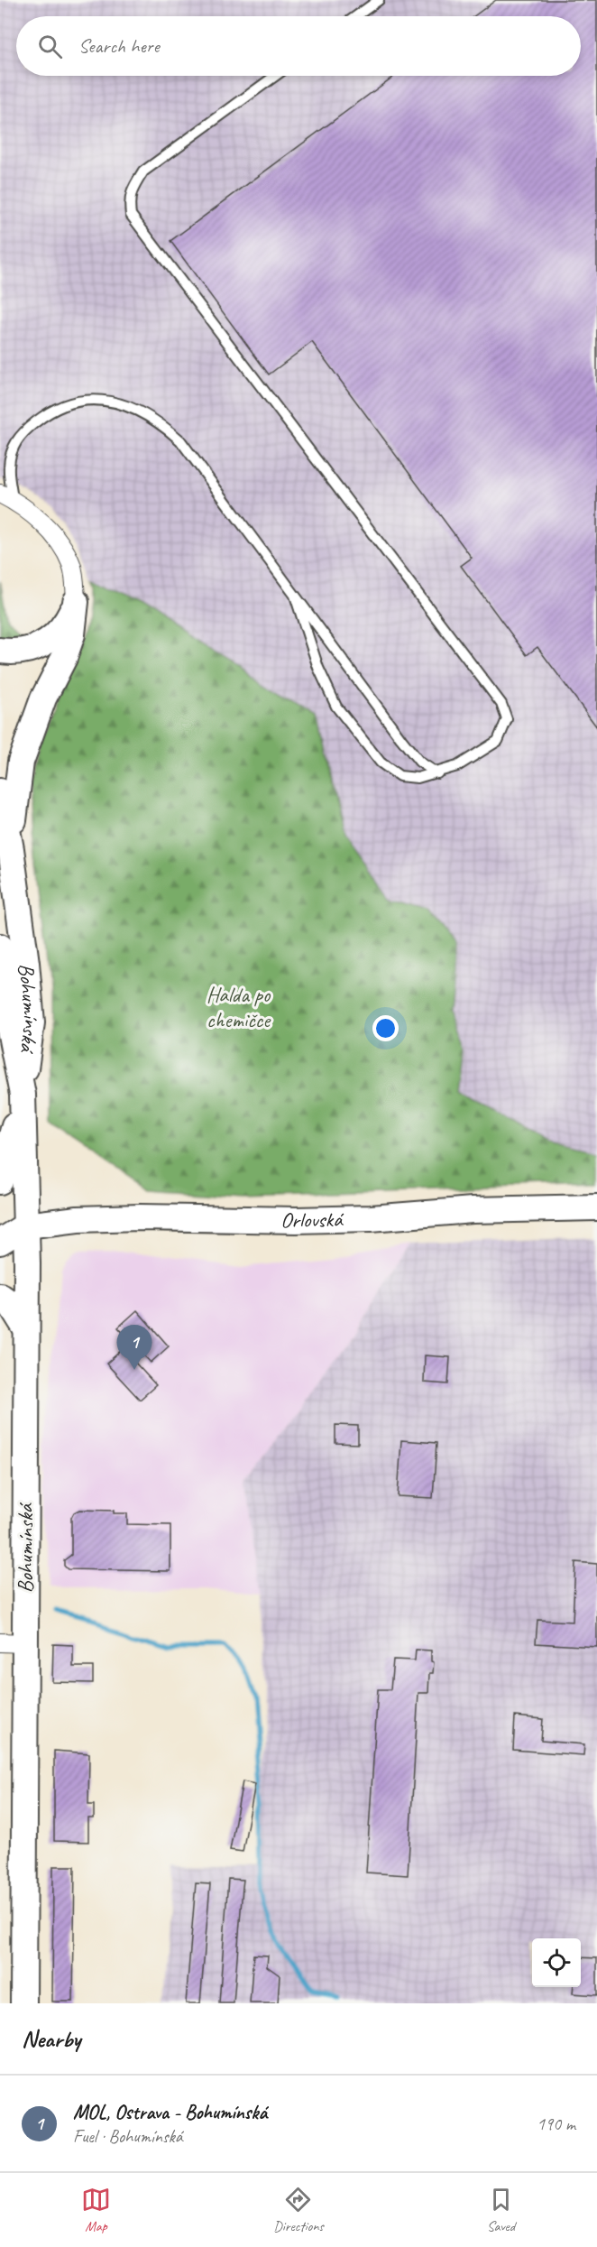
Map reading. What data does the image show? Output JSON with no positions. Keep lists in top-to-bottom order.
{
  "streets": {
    "main road": ["Bohumínská", "Orlovská"]
  },
  "crossings": [
    ["Bohumínská", "Orlovská"]
  ],
  "parks": ["Halda po chemičce"],
  "page": {
    "search": "Search here",
    "pins": "1",
    "heading": "Nearby",
    "list": [
      {
        "mark": "1",
        "name": "MOL, Ostrava - Bohumínská",
        "note": "Fuel · Bohumínská",
        "value": "190 m"
      }
    ],
    "nav": ["Map", "Directions", "Saved"]
  }
}
